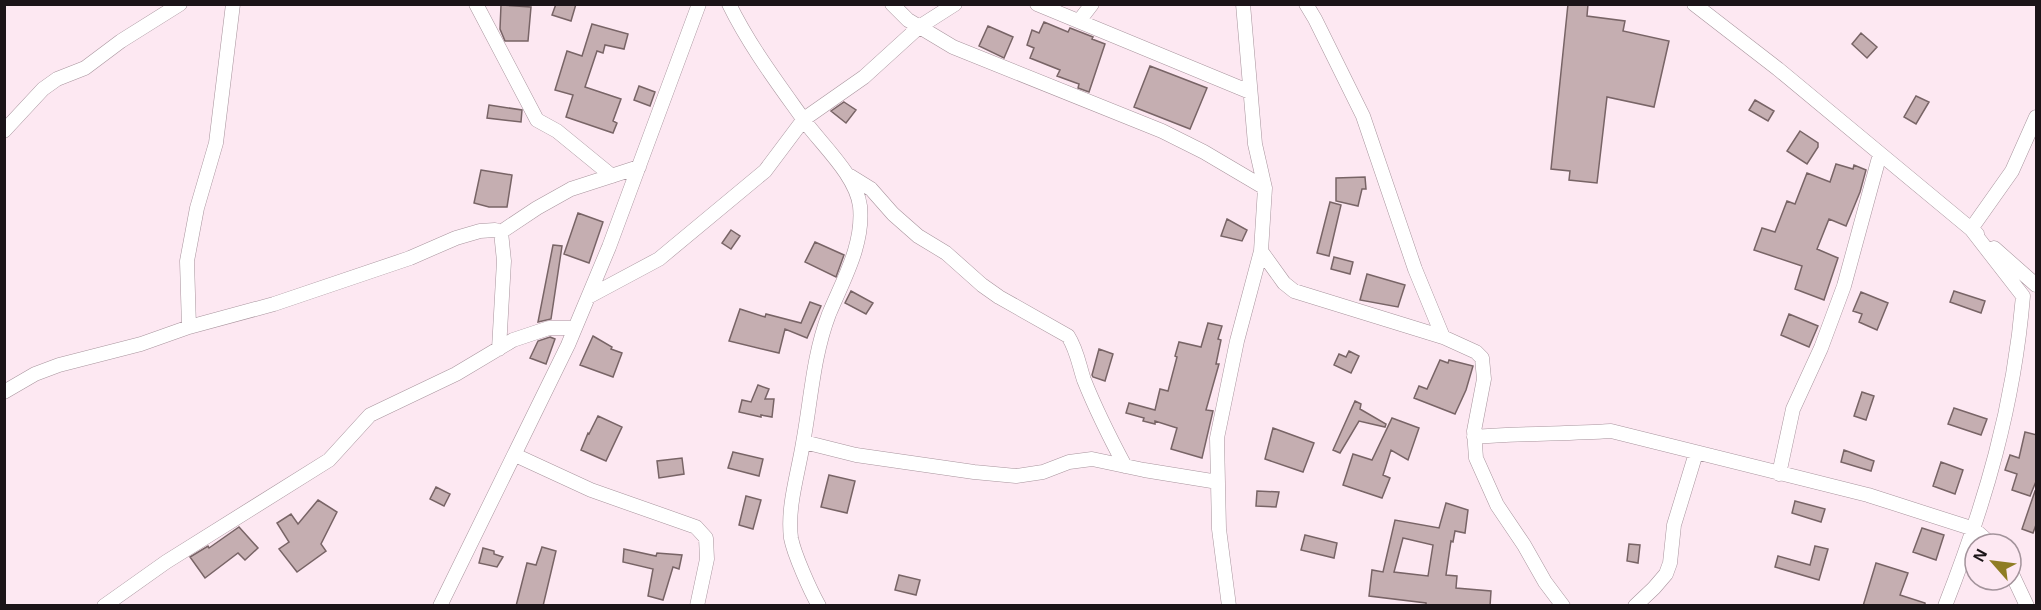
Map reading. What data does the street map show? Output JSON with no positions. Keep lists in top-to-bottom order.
{
  "north": "top left"
}
